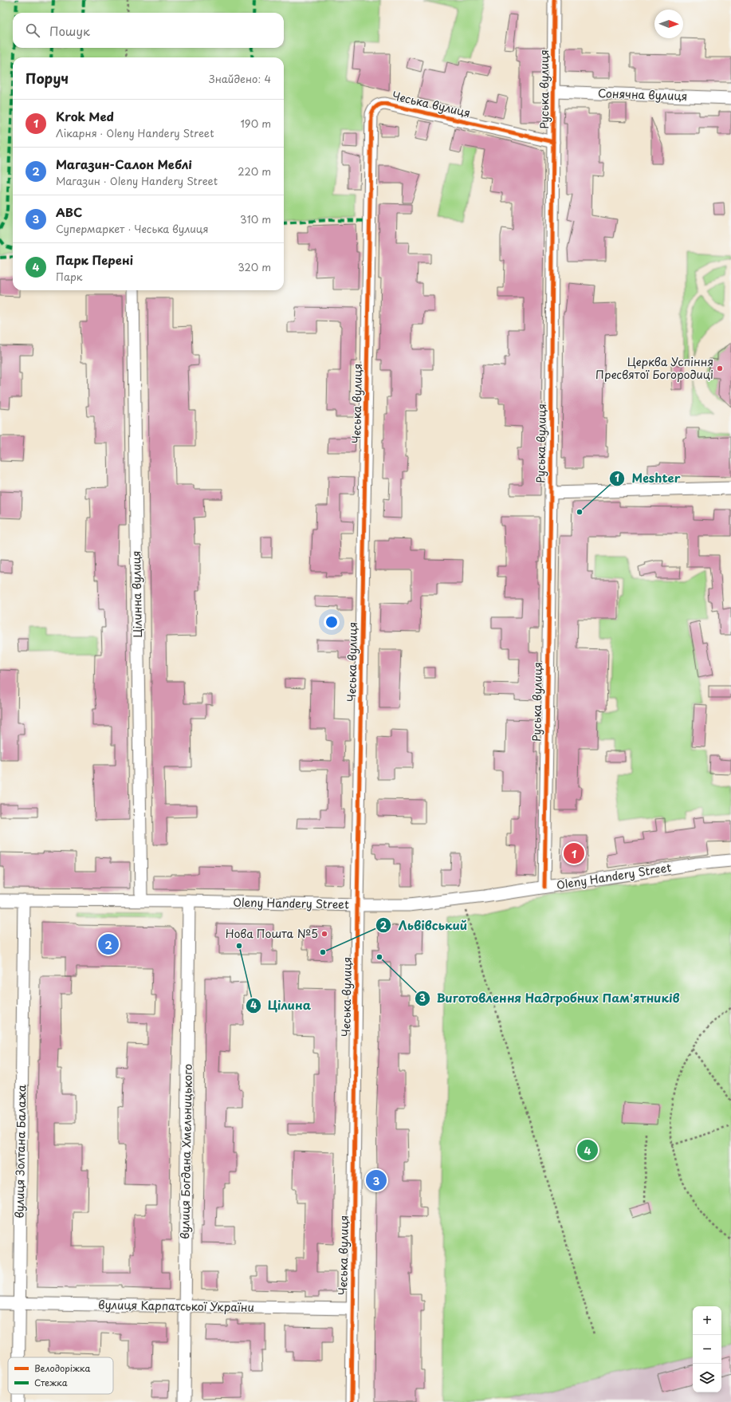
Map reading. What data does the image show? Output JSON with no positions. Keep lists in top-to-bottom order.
{
  "streets": {
    "street": [
      "Руська вулиця",
      "Сонячна вулиця",
      "Чеська вулиця",
      "Цілинна вулиця",
      "Oleny Handery Street",
      "вулиця Золтана Балажа",
      "вулиця Богдана Хмельницького",
      "вулиця Карпатської України"
    ]
  },
  "crossings": [
    ["Руська вулиця", "Сонячна вулиця"],
    ["Руська вулиця", "Чеська вулиця"],
    ["Руська вулиця", "Oleny Handery Street"],
    ["Чеська вулиця", "Oleny Handery Street"],
    ["Чеська вулиця", "вулиця Карпатської України"],
    ["Цілинна вулиця", "Oleny Handery Street"],
    ["Oleny Handery Street", "вулиця Золтана Балажа"],
    ["Oleny Handery Street", "вулиця Богдана Хмельницького"],
    ["вулиця Золтана Балажа", "вулиця Карпатської України"],
    ["вулиця Богдана Хмельницького", "вулиця Карпатської України"]
  ],
  "places": [
    "Церква Успіння Пресвятої Богородиці",
    "Meshter",
    "Нова Пошта №5",
    "Цілина",
    "Львівський",
    "Виготовлення Надгробних Пам'ятників"
  ],
  "legend": ["Велодоріжка", "Стежка"],
  "north": "right",
  "page": {
    "search": "Пошук",
    "heading": ["Поруч", "Знайдено: 4"],
    "list": [
      {
        "mark": "1",
        "name": "Krok Med",
        "note": "Лікарня · Oleny Handery Street",
        "value": "190 m"
      },
      {
        "mark": "2",
        "name": "Магазин-Салон Меблі",
        "note": "Магазин · Oleny Handery Street",
        "value": "220 m"
      },
      {
        "mark": "3",
        "name": "ABC",
        "note": "Супермаркет · Чеська вулиця",
        "value": "310 m"
      },
      {
        "mark": "4",
        "name": "Парк Перені",
        "note": "Парк",
        "value": "320 m"
      }
    ],
    "pins": [
      "1",
      "2",
      "4",
      "3"
    ],
    "map_buttons": ["+", "−"]
  }
}
